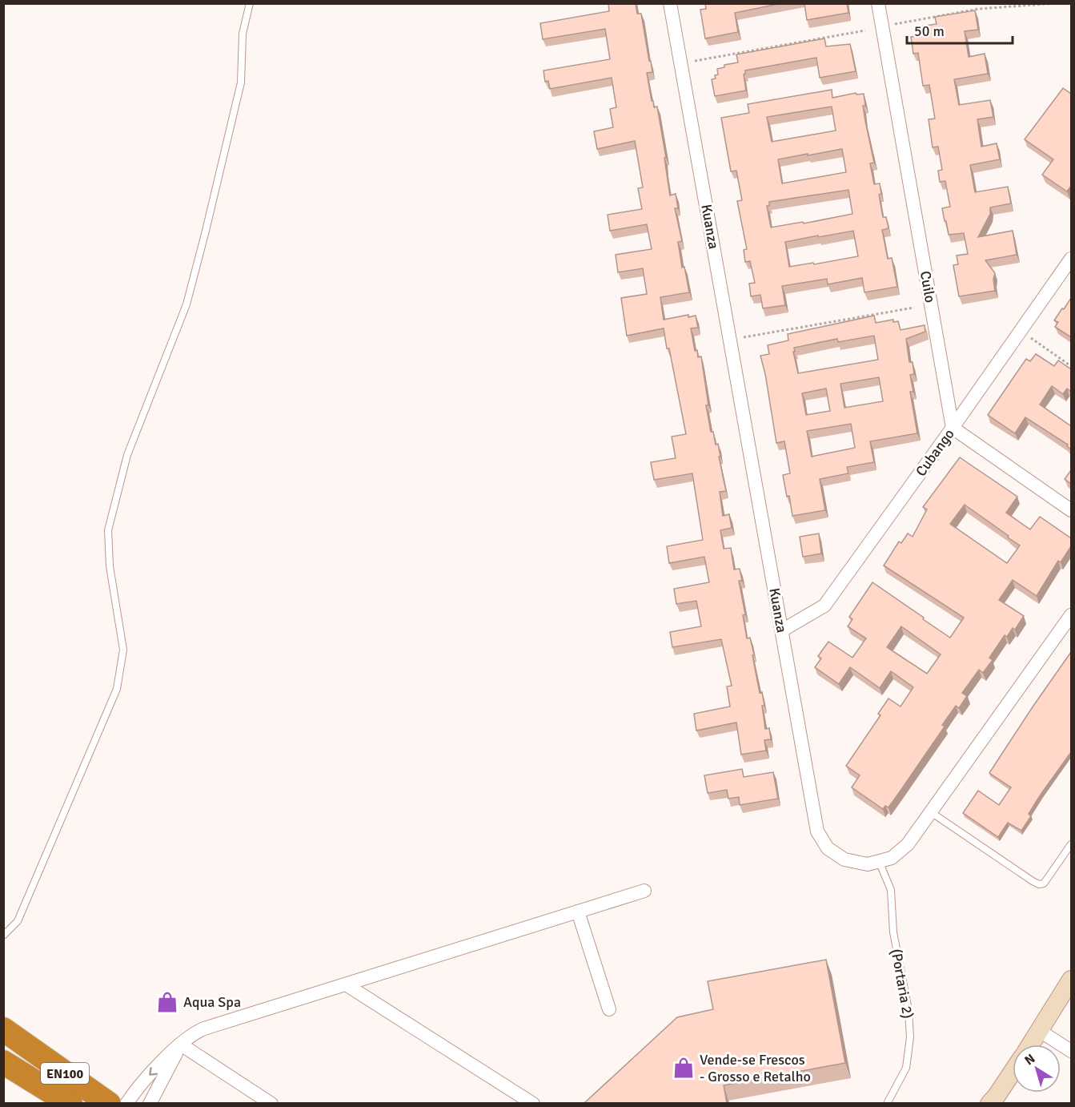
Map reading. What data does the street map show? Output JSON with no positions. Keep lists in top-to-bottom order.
{
  "streets": {
    "highway": ["EN100"],
    "street": ["Kuanza", "Cuilo", "Cubango"],
    "lane": ["(Portaria 2)"]
  },
  "crossings": [
    ["Kuanza", "Cubango"],
    ["Kuanza", "(Portaria 2)"],
    ["Cuilo", "Cubango"]
  ],
  "places": {
    "shop": ["Aqua Spa", "Vende-se Frescos - Grosso e Retalho"]
  },
  "scale_bar": "50 m",
  "north": "top left"
}
